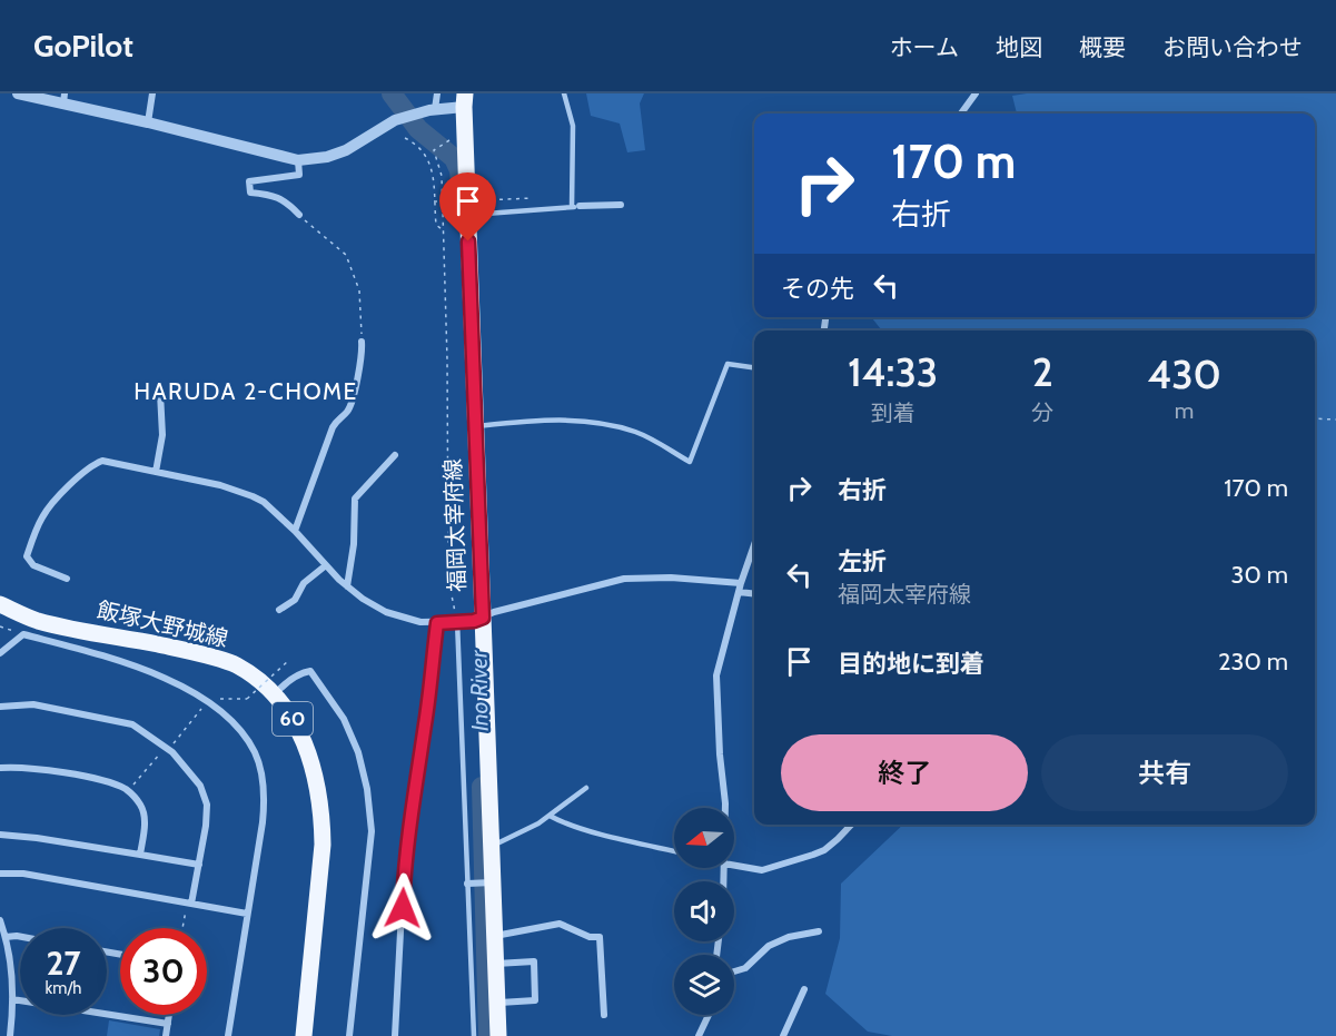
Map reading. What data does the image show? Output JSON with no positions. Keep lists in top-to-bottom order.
{
  "streets": {
    "main road": ["福岡太宰府線", "飯塚大野城線", "60"]
  },
  "districts": ["HARUDA 2-CHOME"],
  "water": ["Ino River"],
  "north": "left",
  "page": {
    "header": "GoPilot",
    "nav": [
      "ホーム",
      "地図",
      "概要",
      "お問い合わせ"
    ],
    "turn": ["170 m", "右折"],
    "then": "その先",
    "eta": [
      "14:33",
      "到着",
      "2",
      "分",
      "430",
      "m"
    ],
    "list": [
      {
        "name": "右折",
        "value": "170 m"
      },
      {
        "name": "左折",
        "note": "福岡太宰府線",
        "value": "30 m"
      },
      {
        "name": "目的地に到着",
        "value": "230 m"
      }
    ],
    "buttons": ["終了", "共有"],
    "speed": "27 km/h",
    "limit": "30"
  }
}
